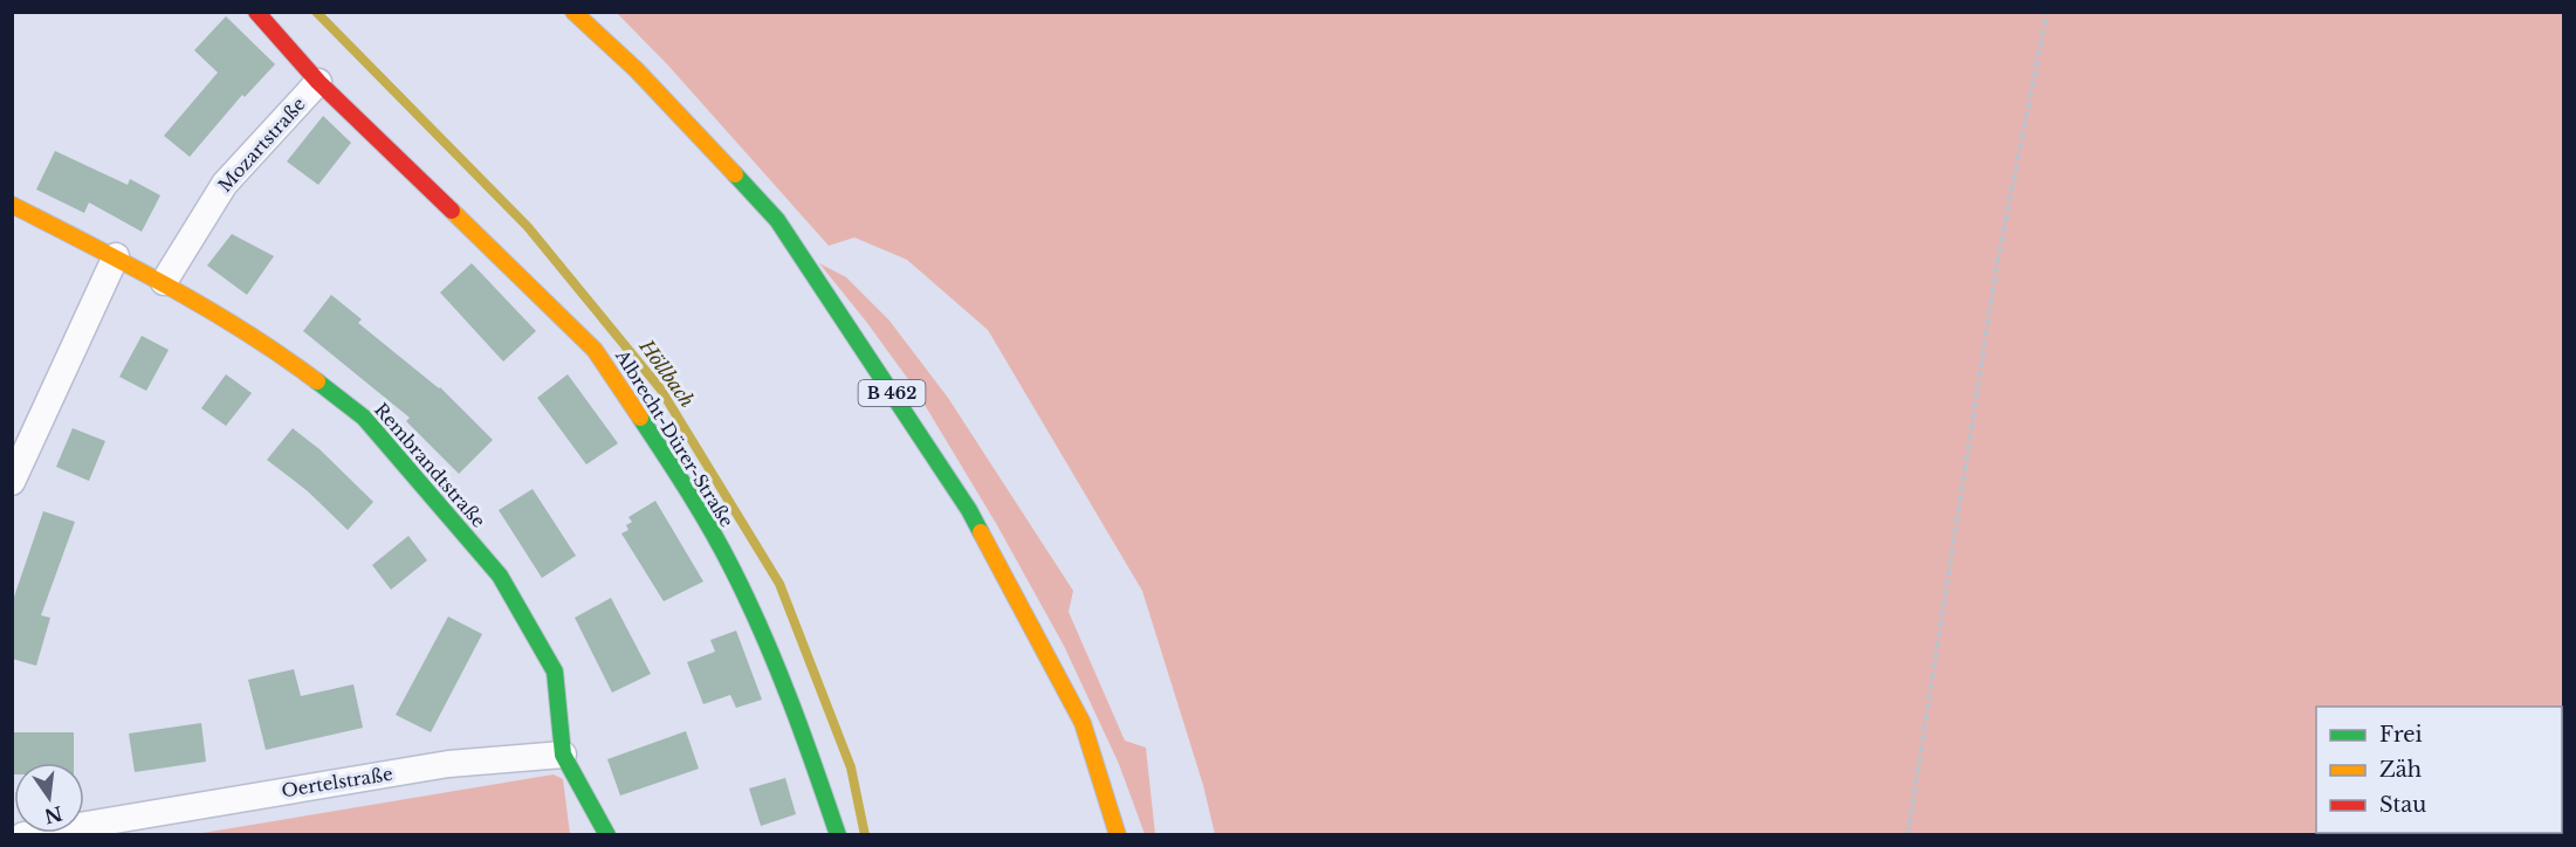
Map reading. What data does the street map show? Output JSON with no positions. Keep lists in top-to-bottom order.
{
  "streets": {
    "street": [
      "Mozartstraße",
      "B 462",
      "Albrecht-Dürer-Straße",
      "Rembrandtstraße",
      "Oertelstraße"
    ]
  },
  "crossings": [
    ["Mozartstraße", "Albrecht-Dürer-Straße"],
    ["Mozartstraße", "Rembrandtstraße"],
    ["Rembrandtstraße", "Oertelstraße"]
  ],
  "water": ["Höllbach"],
  "legend": ["Frei", "Zäh", "Stau"],
  "north": "bottom"
}
